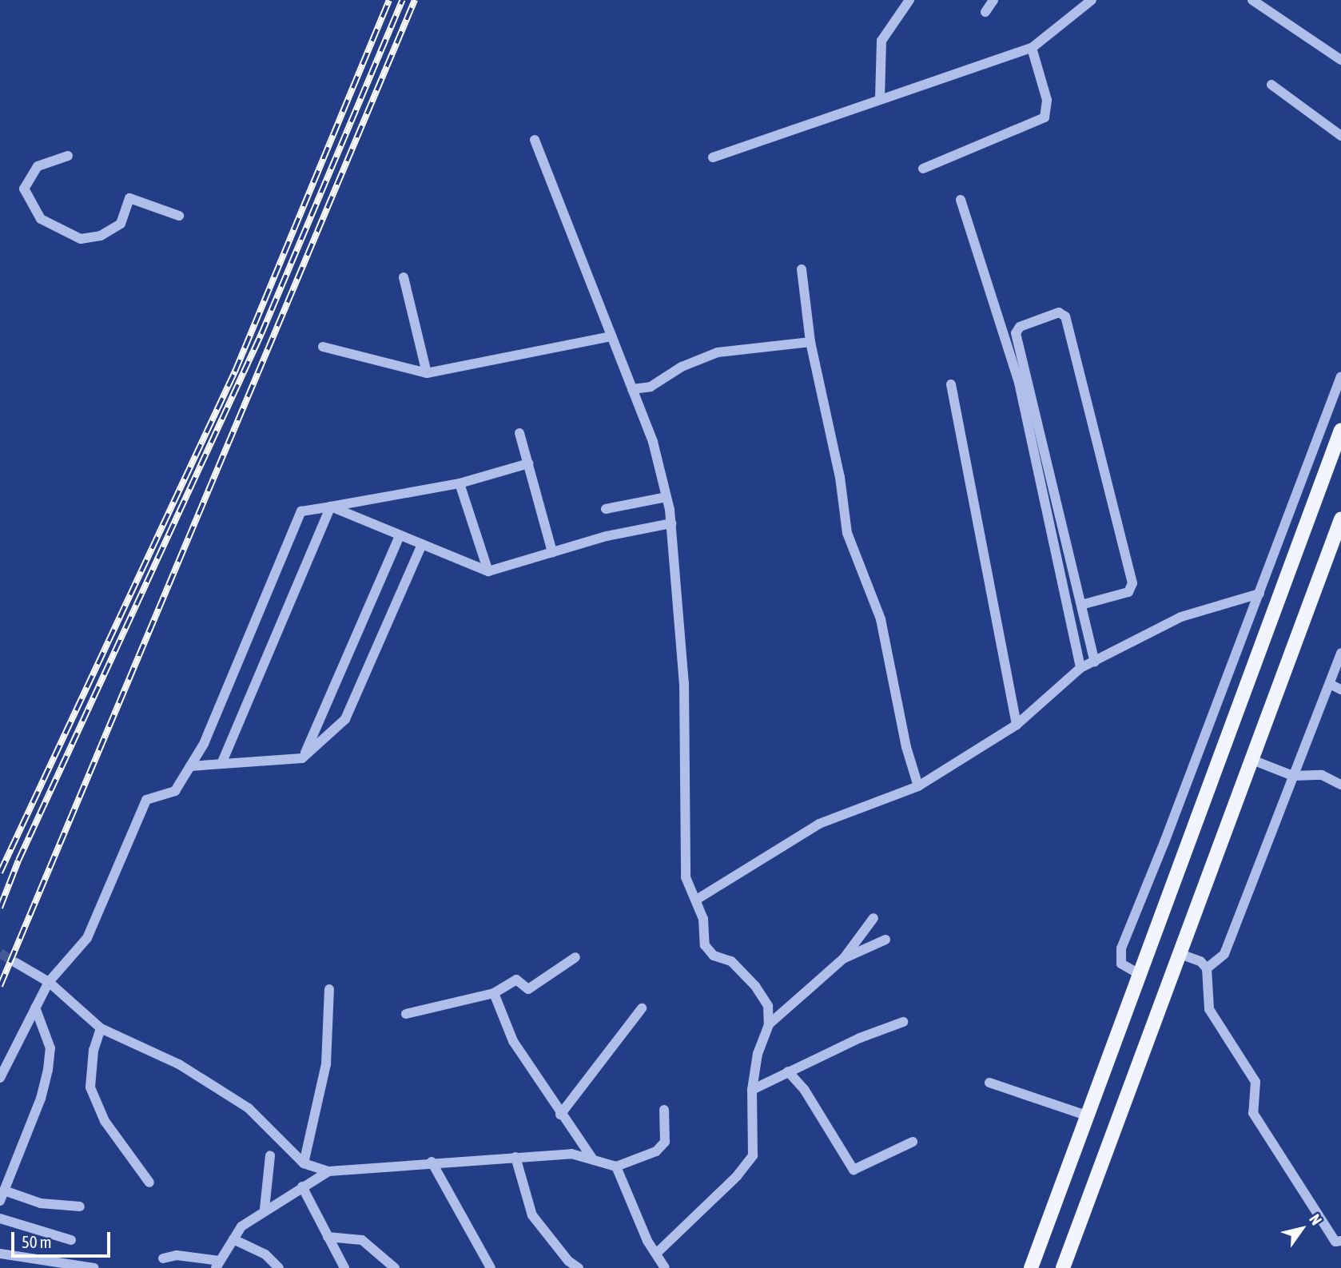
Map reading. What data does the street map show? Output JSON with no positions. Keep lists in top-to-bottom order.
{
  "scale_bar": "50 m",
  "north": "top right"
}
